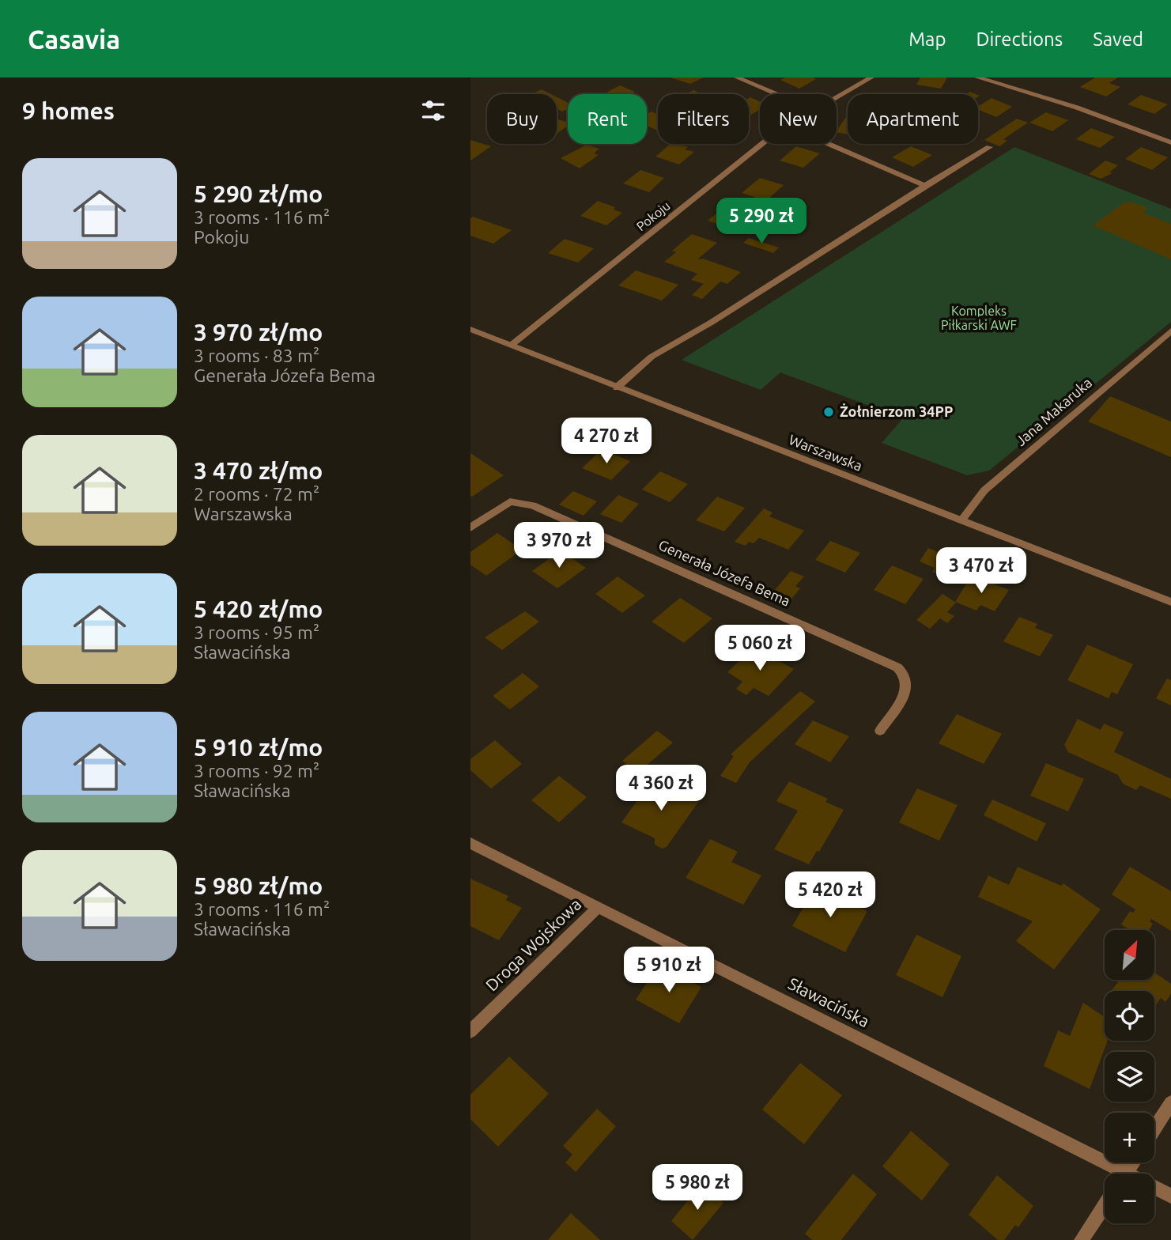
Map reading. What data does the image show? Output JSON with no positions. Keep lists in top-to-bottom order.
{
  "streets": {
    "street": [
      "Pokoju",
      "Jana Makaruka",
      "Warszawska",
      "Generała Józefa Bema",
      "Droga Wojskowa",
      "Sławacińska"
    ]
  },
  "crossings": [
    ["Pokoju", "Warszawska"],
    ["Jana Makaruka", "Warszawska"],
    ["Droga Wojskowa", "Sławacińska"]
  ],
  "parks": ["Kompleks Piłkarski AWF"],
  "places": ["Żołnierzom 34PP"],
  "north": "top right",
  "page": {
    "header": "Casavia",
    "nav": ["Map", "Directions", "Saved"],
    "heading": "9 homes",
    "chip": [
      "Buy",
      "Rent",
      "Filters",
      "New",
      "Apartment"
    ],
    "list": [
      {
        "name": "5 290 zł/mo",
        "note": "3 rooms · 116 m² · Pokoju"
      },
      {
        "name": "3 970 zł/mo",
        "note": "3 rooms · 83 m² · Generała Józefa Bema"
      },
      {
        "name": "3 470 zł/mo",
        "note": "2 rooms · 72 m² · Warszawska"
      },
      {
        "name": "5 420 zł/mo",
        "note": "3 rooms · 95 m² · Sławacińska"
      },
      {
        "name": "5 910 zł/mo",
        "note": "3 rooms · 92 m² · Sławacińska"
      },
      {
        "name": "5 980 zł/mo",
        "note": "3 rooms · 116 m² · Sławacińska"
      }
    ],
    "price": [
      "5 290 zł",
      "4 270 zł",
      "3 970 zł",
      "3 470 zł",
      "5 060 zł",
      "4 360 zł",
      "5 420 zł",
      "5 910 zł",
      "5 980 zł"
    ],
    "map_buttons": ["+", "−"]
  }
}
